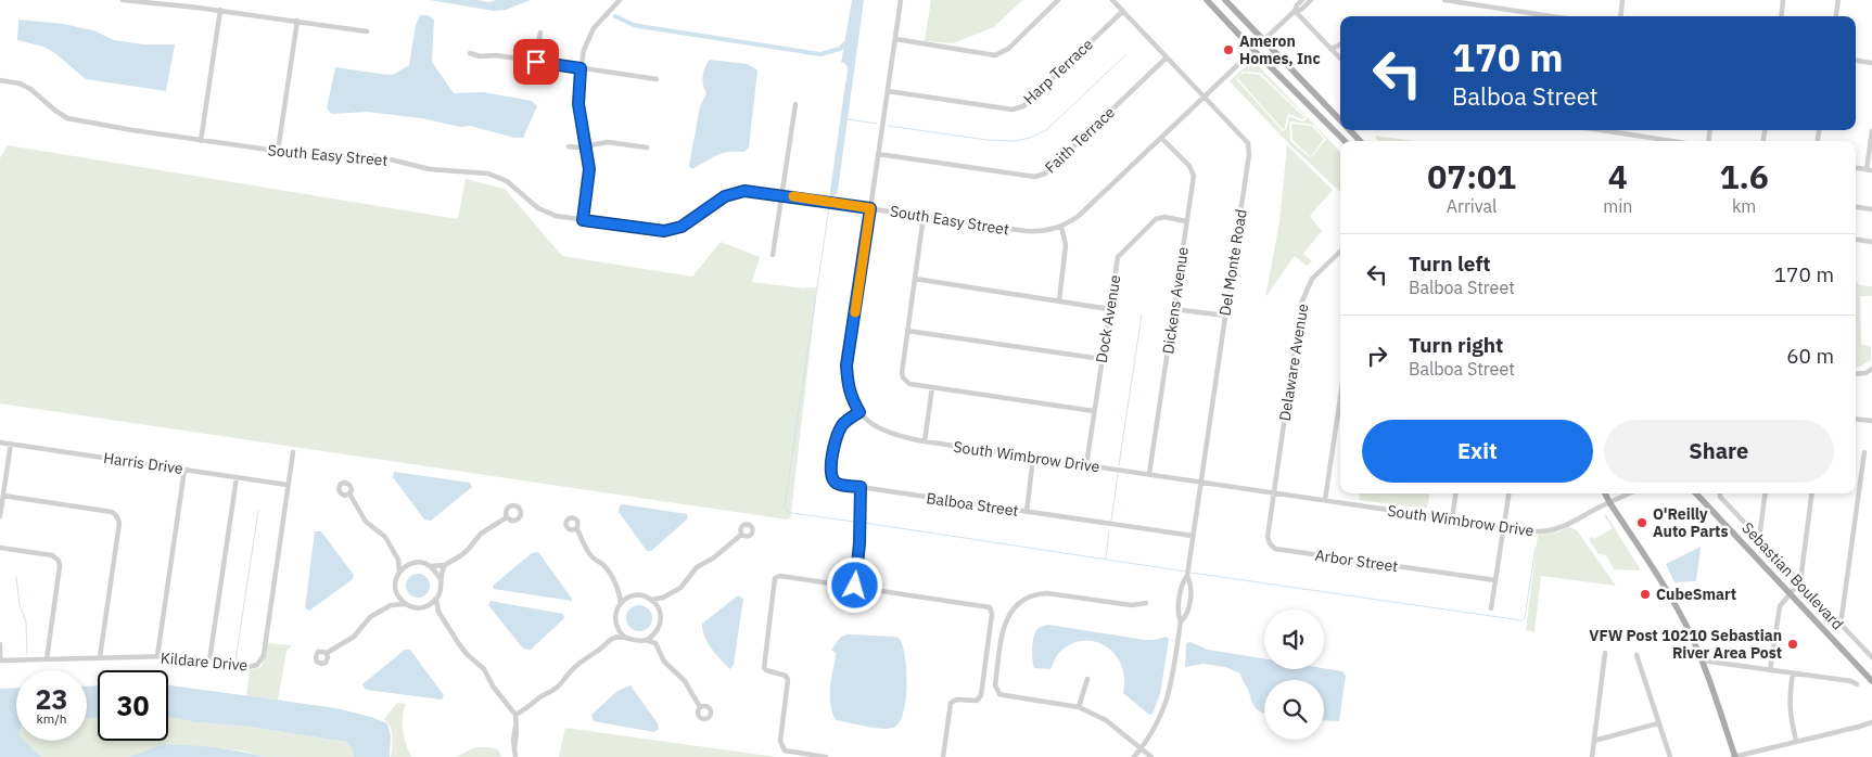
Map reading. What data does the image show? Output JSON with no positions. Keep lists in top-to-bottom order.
{
  "streets": {
    "main road": ["Sebastian Boulevard"],
    "street": [
      "Harp Terrace",
      "Faith Terrace",
      "South Easy Street",
      "Del Monte Road",
      "Dickens Avenue",
      "Dock Avenue",
      "Delaware Avenue",
      "South Wimbrow Drive",
      "Harris Drive",
      "Balboa Street",
      "Arbor Street",
      "Kildare Drive"
    ]
  },
  "crossings": [
    ["Harp Terrace", "Del Monte Road"],
    ["Harp Terrace", "South Wimbrow Drive"],
    ["Faith Terrace", "Del Monte Road"],
    ["Faith Terrace", "South Wimbrow Drive"],
    ["South Easy Street", "Del Monte Road"],
    ["South Easy Street", "Dickens Avenue"],
    ["South Easy Street", "South Wimbrow Drive"],
    ["Del Monte Road", "South Wimbrow Drive"],
    ["Del Monte Road", "Balboa Street"],
    ["Dickens Avenue", "Dock Avenue"],
    ["Dickens Avenue", "South Wimbrow Drive"],
    ["Dock Avenue", "South Wimbrow Drive"],
    ["Delaware Avenue", "South Wimbrow Drive"],
    ["Delaware Avenue", "Arbor Street"],
    ["South Wimbrow Drive", "Balboa Street"],
    ["South Wimbrow Drive", "Arbor Street"],
    ["Harris Drive", "Kildare Drive"]
  ],
  "places": [
    "Ameron Homes, Inc",
    "O'Reilly Auto Parts",
    "CubeSmart",
    "VFW Post 10210 Sebastian River Area Post"
  ],
  "page": {
    "turn": ["170 m", "Balboa Street"],
    "eta": [
      "07:01",
      "Arrival",
      "4",
      "min",
      "1.6",
      "km"
    ],
    "list": [
      {
        "name": "Turn left",
        "note": "Balboa Street",
        "value": "170 m"
      },
      {
        "name": "Turn right",
        "note": "Balboa Street",
        "value": "60 m"
      }
    ],
    "buttons": ["Exit", "Share"],
    "speed": "23 km/h",
    "limit": "30"
  }
}
